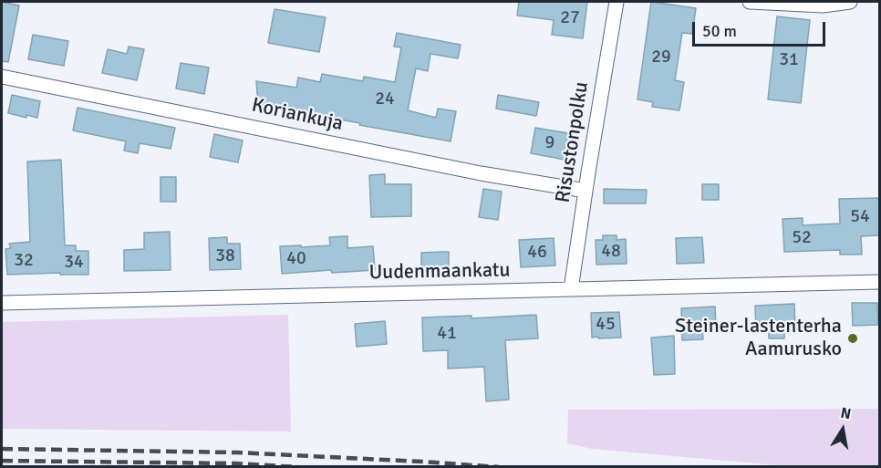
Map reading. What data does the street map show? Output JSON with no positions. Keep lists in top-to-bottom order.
{
  "streets": {
    "street": ["Koriankuja", "Risustonpolku", "Uudenmaankatu"]
  },
  "crossings": [
    ["Koriankuja", "Risustonpolku"],
    ["Risustonpolku", "Uudenmaankatu"]
  ],
  "places": ["Steiner-lastenterha Aamurusko"],
  "house_numbers": [
    "27",
    "29",
    "31",
    "24",
    "9",
    "54",
    "52",
    "48",
    "46",
    "38",
    "40",
    "32",
    "34",
    "45",
    "41"
  ],
  "scale_bar": "50 m",
  "north": "top"
}
